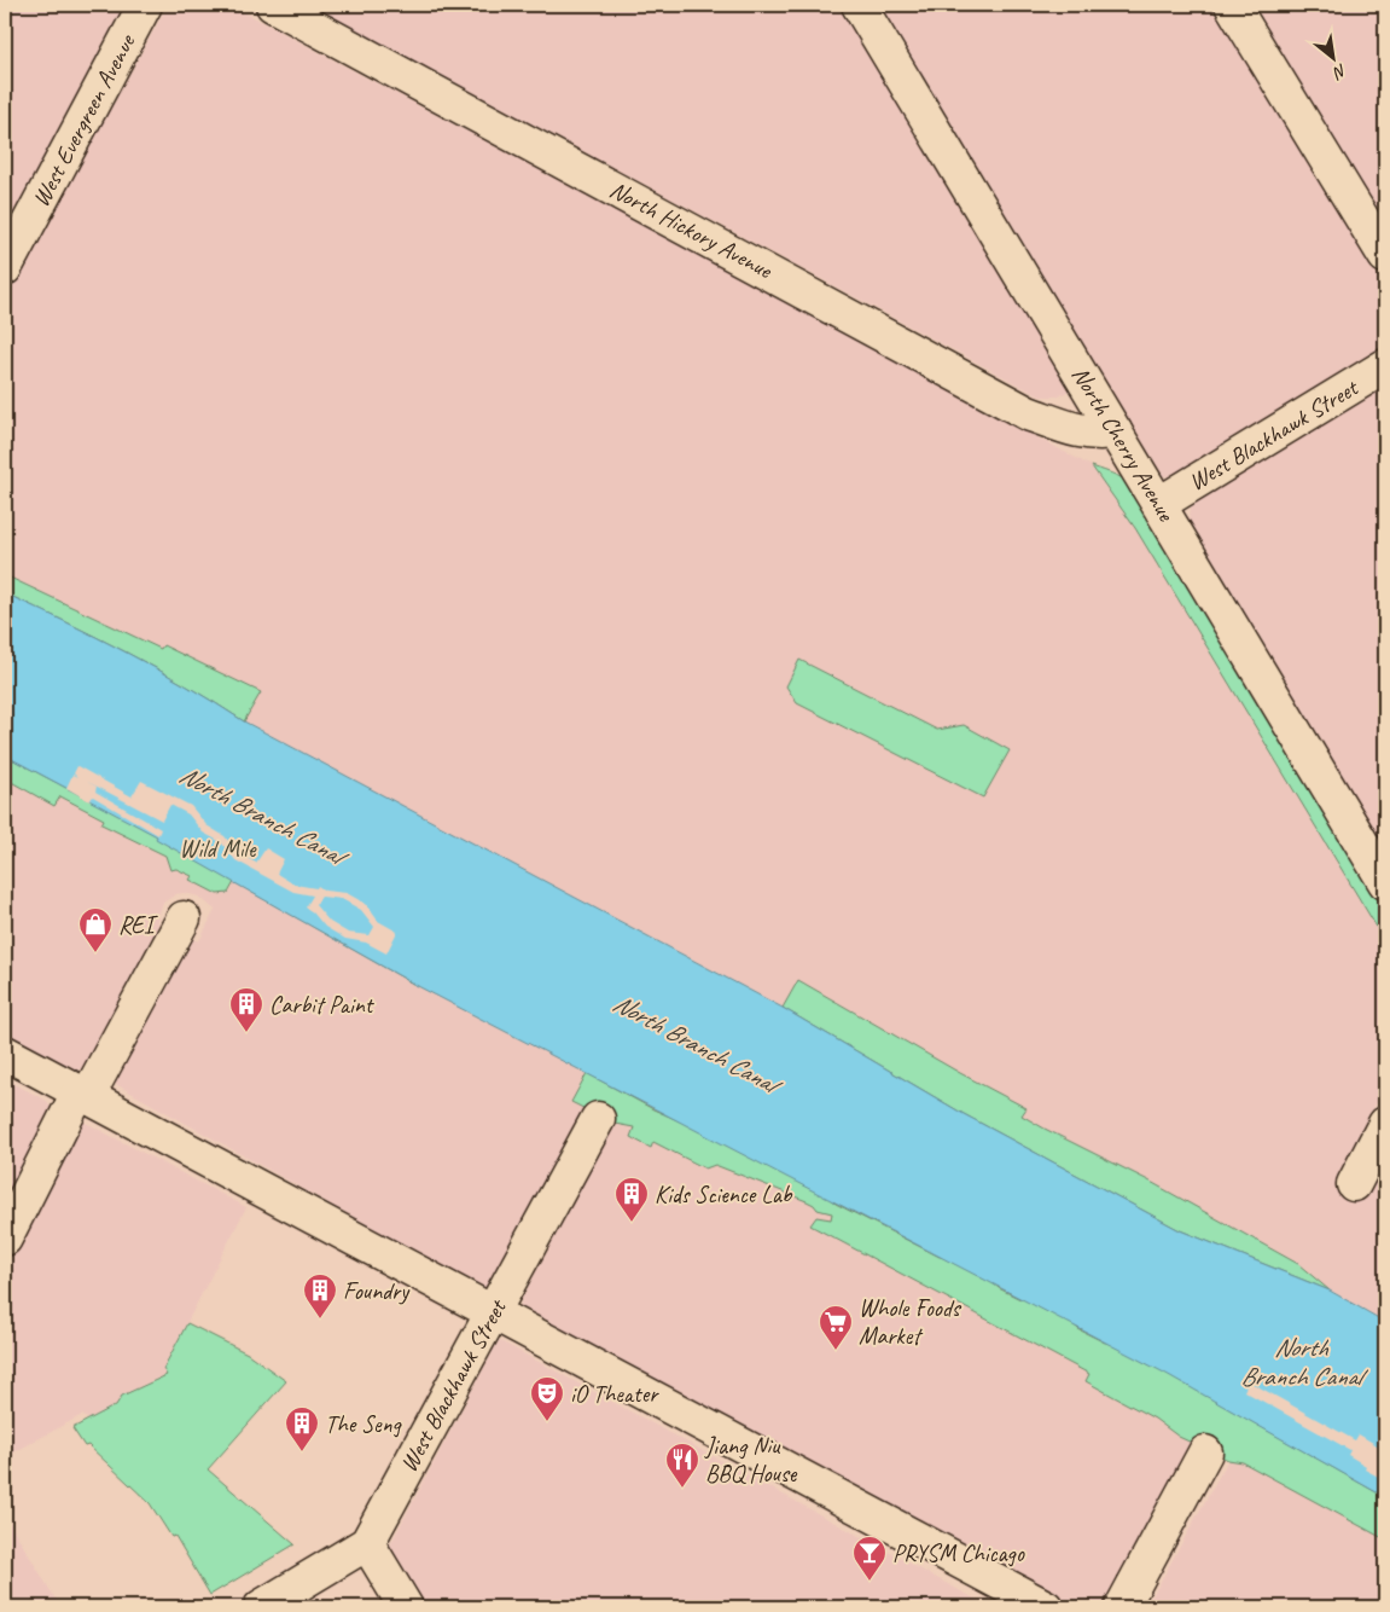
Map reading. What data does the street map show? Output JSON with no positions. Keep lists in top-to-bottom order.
{
  "streets": {
    "street": [
      "West Evergreen Avenue",
      "North Hickory Avenue",
      "West Blackhawk Street",
      "North Cherry Avenue"
    ]
  },
  "crossings": [
    ["North Hickory Avenue", "North Cherry Avenue"],
    ["West Blackhawk Street", "North Cherry Avenue"]
  ],
  "water": ["North Branch Canal"],
  "parks": ["Wild Mile"],
  "places": {
    "shop": ["REI"],
    "building": [
      "Carbit Paint",
      "Kids Science Lab",
      "Foundry",
      "The Seng"
    ],
    "supermarket": ["Whole Foods Market"],
    "theatre": ["iO Theater"],
    "restaurant": ["Jiang Niu BBQ House"],
    "bar": ["PRYSM Chicago"]
  },
  "north": "bottom right"
}
